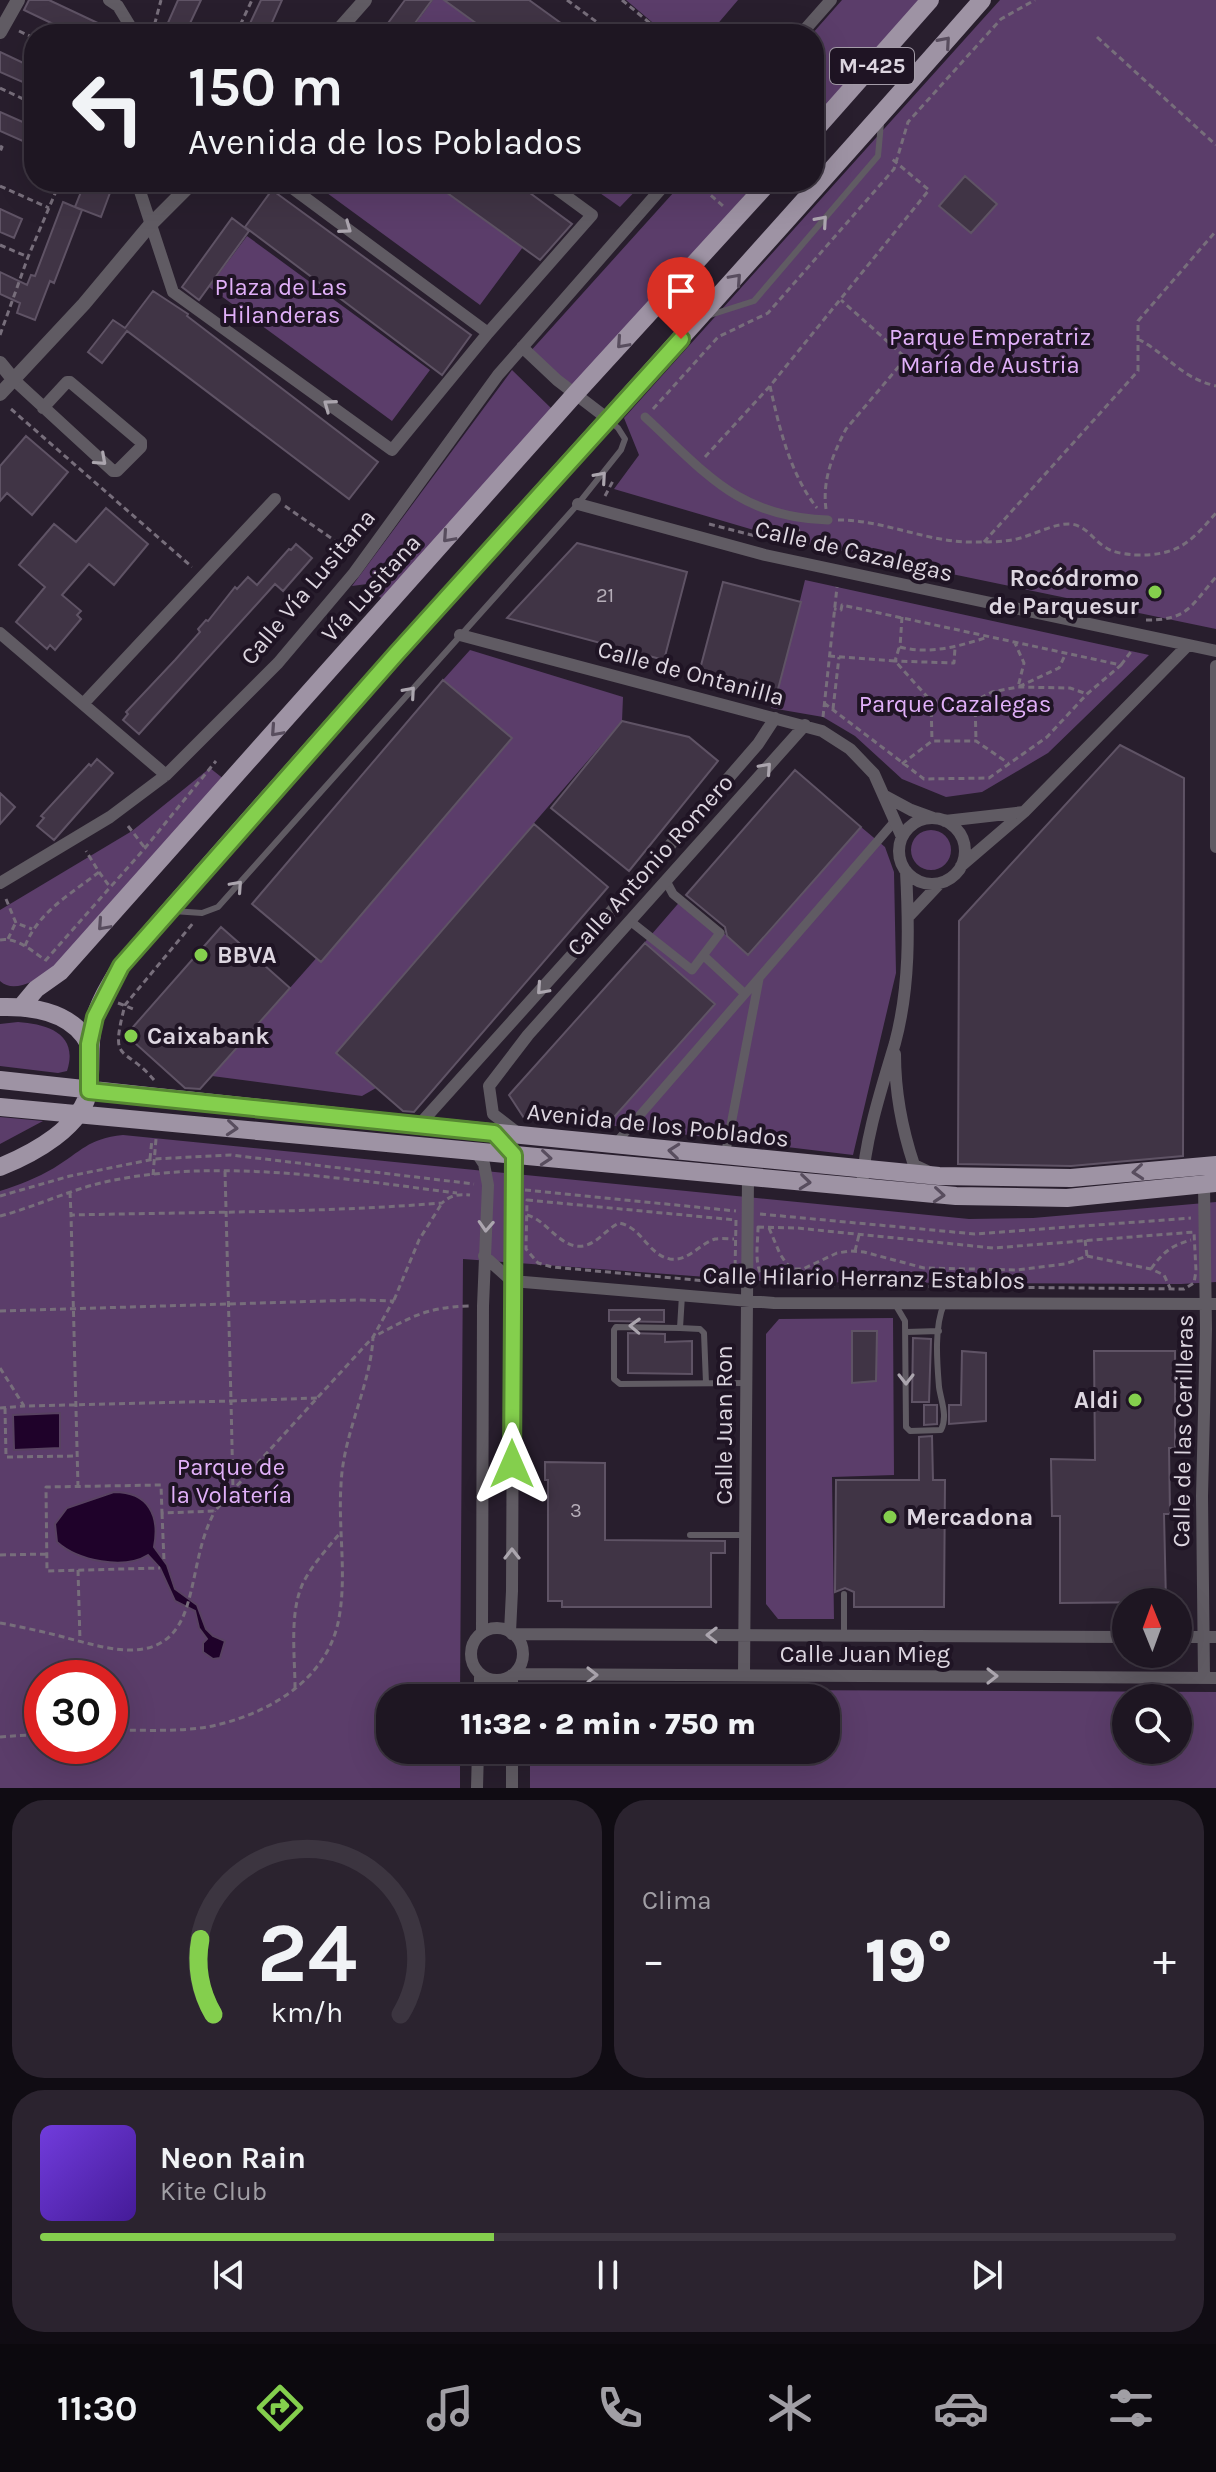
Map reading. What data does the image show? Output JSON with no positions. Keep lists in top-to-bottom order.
{
  "streets": {
    "main road": ["M-425", "Vía Lusitana", "Avenida de los Poblados"],
    "street": [
      "Calle de Cazalegas",
      "Calle Vía Lusitana",
      "Calle de Ontanilla",
      "Calle Antonio Romero",
      "Calle Hilario Herranz Establos",
      "Calle Juan Ron",
      "Calle de las Cerilleras",
      "Calle Juan Mieg"
    ]
  },
  "crossings": [
    ["M-425", "Avenida de los Poblados"],
    ["Calle de Ontanilla", "Calle Antonio Romero"],
    ["Calle Antonio Romero", "Avenida de los Poblados"],
    ["Avenida de los Poblados", "Calle Juan Ron"],
    ["Avenida de los Poblados", "Calle de las Cerilleras"],
    ["Calle Hilario Herranz Establos", "Calle Juan Ron"],
    ["Calle Hilario Herranz Establos", "Calle de las Cerilleras"],
    ["Calle Juan Ron", "Calle Juan Mieg"],
    ["Calle de las Cerilleras", "Calle Juan Mieg"]
  ],
  "parks": [
    "Plaza de Las Hilanderas",
    "Parque Emperatriz María de Austria",
    "Parque Cazalegas",
    "Parque de la Volatería"
  ],
  "places": [
    "Rocódromo de Parquesur",
    "BBVA",
    "Caixabank",
    "Aldi",
    "Mercadona"
  ],
  "house_numbers": ["21", "3"],
  "north": "top",
  "page": {
    "turn": ["150 m", "Avenida de los Poblados"],
    "limit": "30",
    "trip": "11:32 · 2 min · 750 m",
    "tile": "Clima",
    "heat": ["−", "19°", "+"],
    "song": ["Neon Rain", "Kite Club"],
    "tabs": "11:30",
    "gauge": ["24", "km/h"]
  }
}
